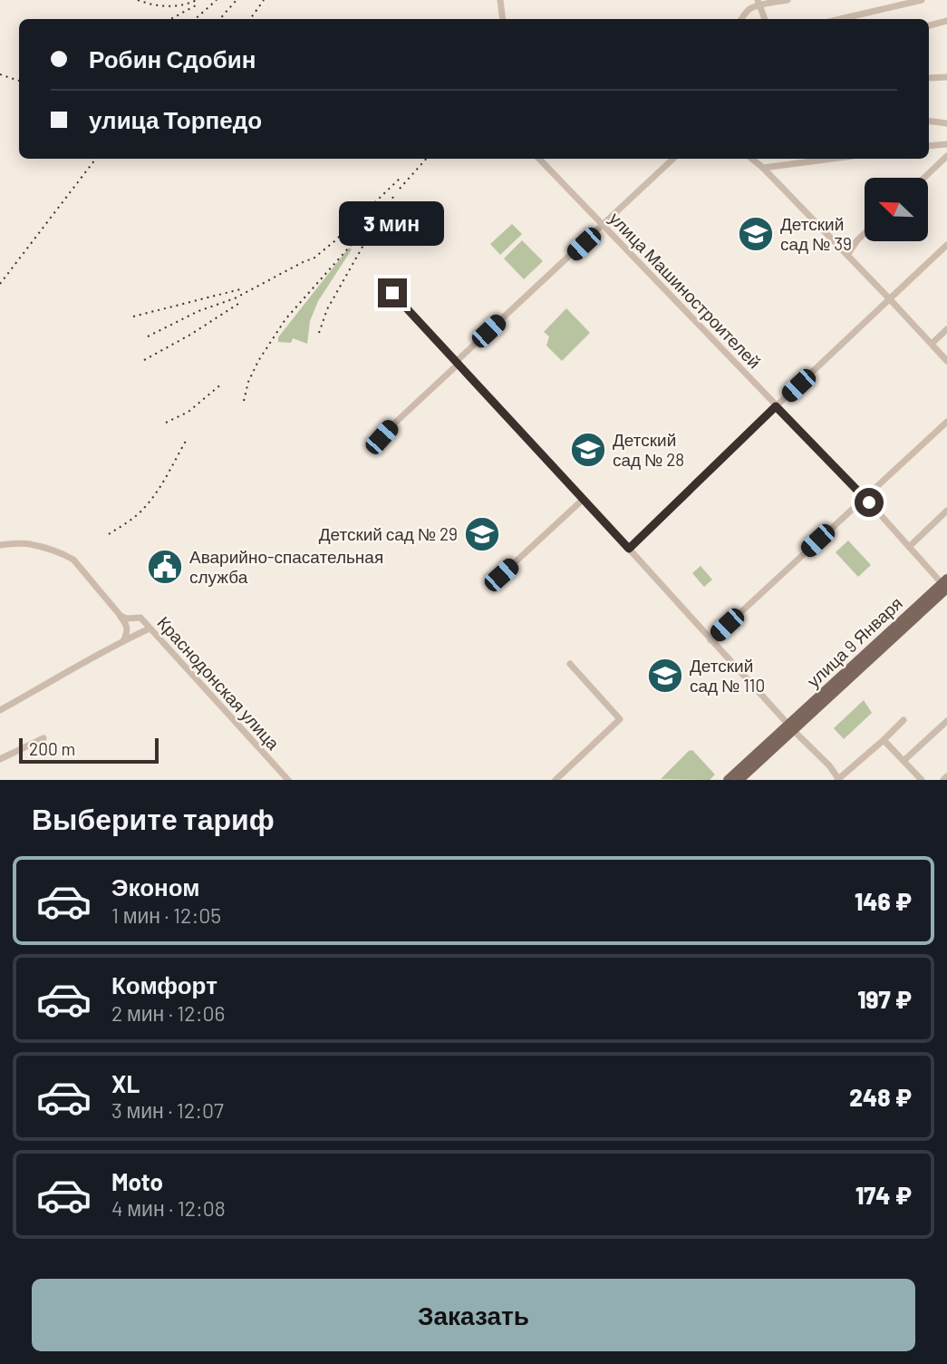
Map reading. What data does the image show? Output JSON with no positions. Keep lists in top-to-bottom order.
{
  "streets": {
    "main road": ["улица 9 Января"],
    "street": ["улица Машиностроителей", "Краснодонская улица"]
  },
  "crossings": [
    ["улица Машиностроителей", "улица 9 Января"]
  ],
  "places": {
    "school or university": [
      "Детский сад № 39",
      "Детский сад № 28",
      "Детский сад № 29",
      "Детский сад № 110"
    ],
    "public building": ["Аварийно-спасательная служба"]
  },
  "scale_bar": "200 m",
  "north": "top left",
  "page": {
    "banner": ["Робин Сдобин", "улица Торпедо"],
    "bubble": "3 мин",
    "scale": "200 m",
    "heading": "Выберите тариф",
    "list": [
      {
        "name": "Эконом",
        "note": "1 мин · 12:05",
        "value": "146 ₽"
      },
      {
        "name": "Комфорт",
        "note": "2 мин · 12:06",
        "value": "197 ₽"
      },
      {
        "name": "XL",
        "note": "3 мин · 12:07",
        "value": "248 ₽"
      },
      {
        "name": "Moto",
        "note": "4 мин · 12:08",
        "value": "174 ₽"
      }
    ],
    "buttons": "Заказать"
  }
}
